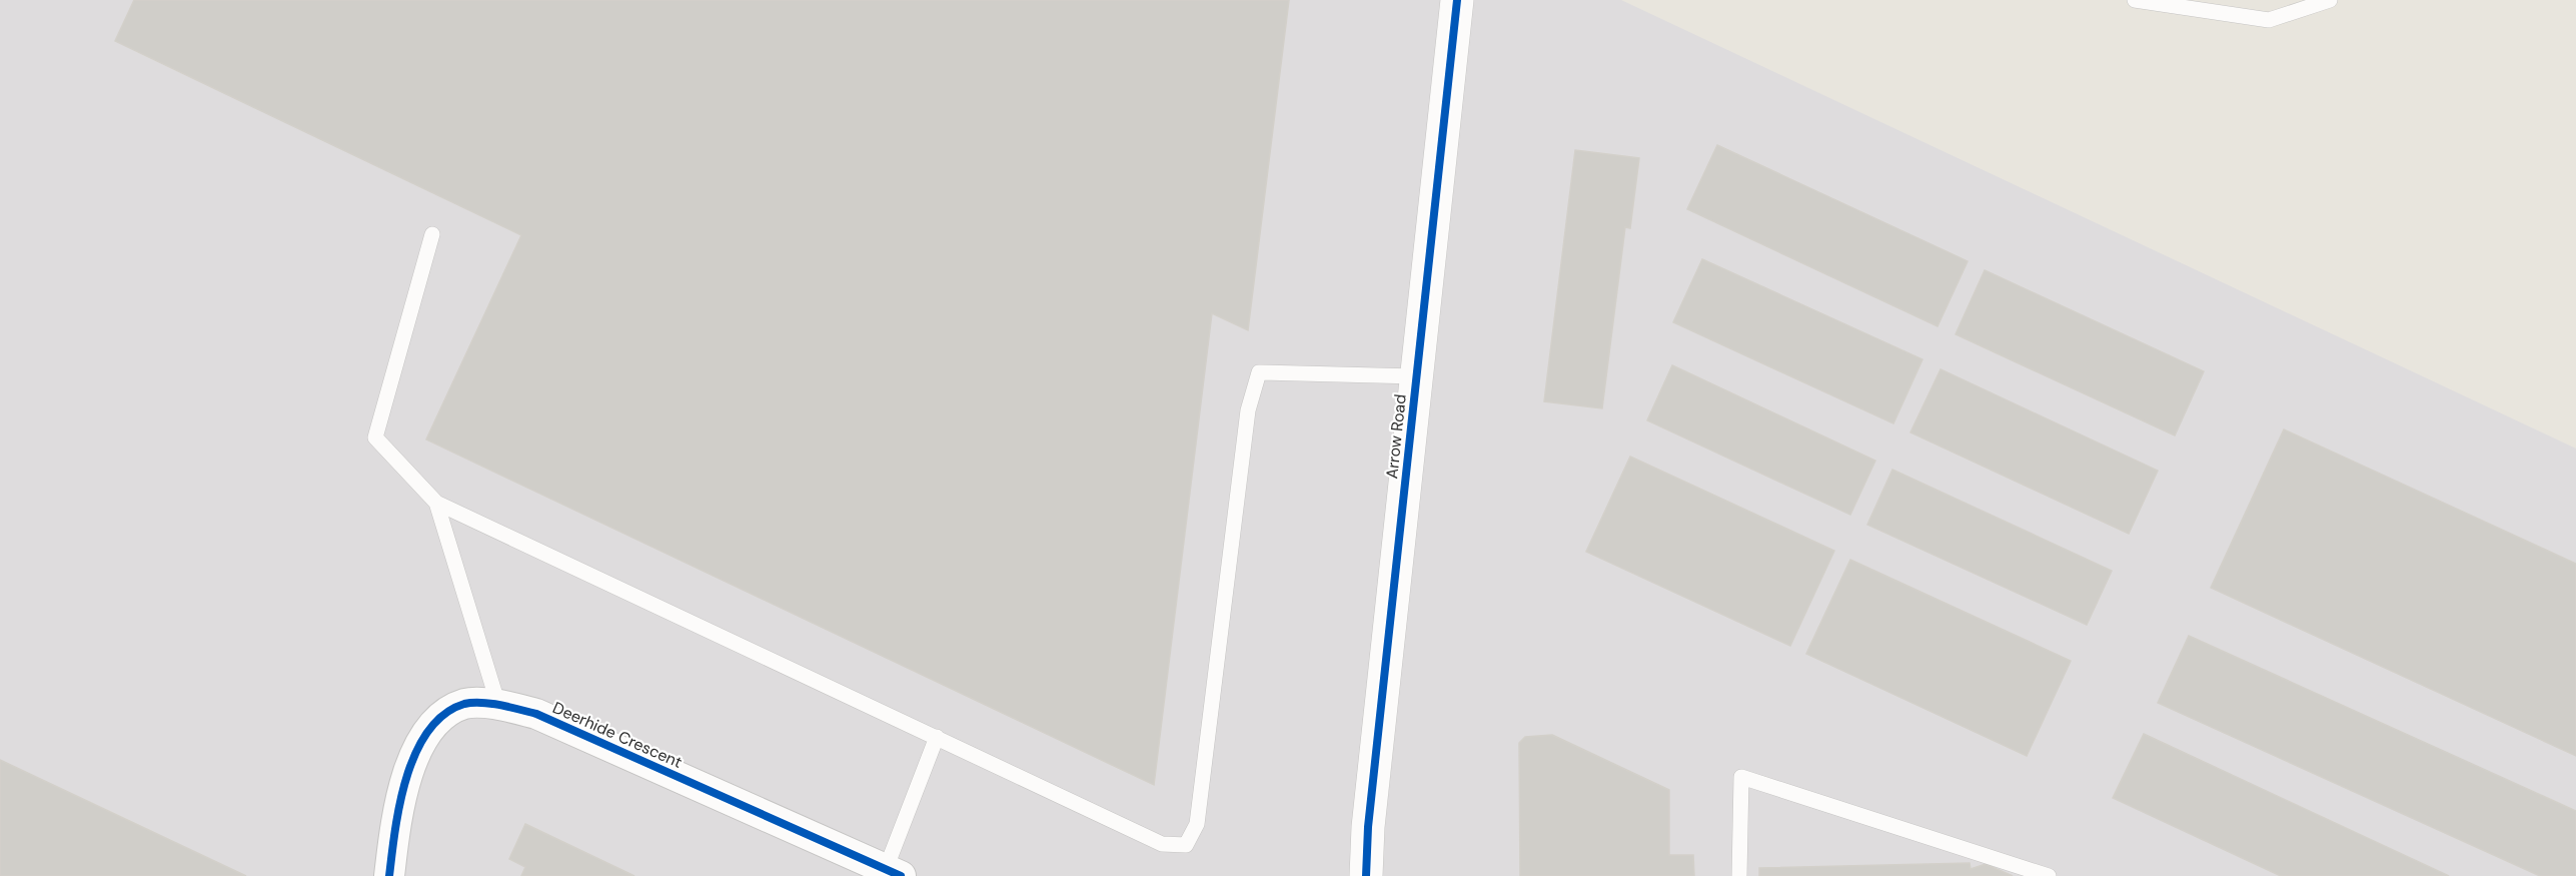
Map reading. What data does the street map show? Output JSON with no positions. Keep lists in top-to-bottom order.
{
  "streets": {
    "street": ["Arrow Road", "Deerhide Crescent"]
  }
}
